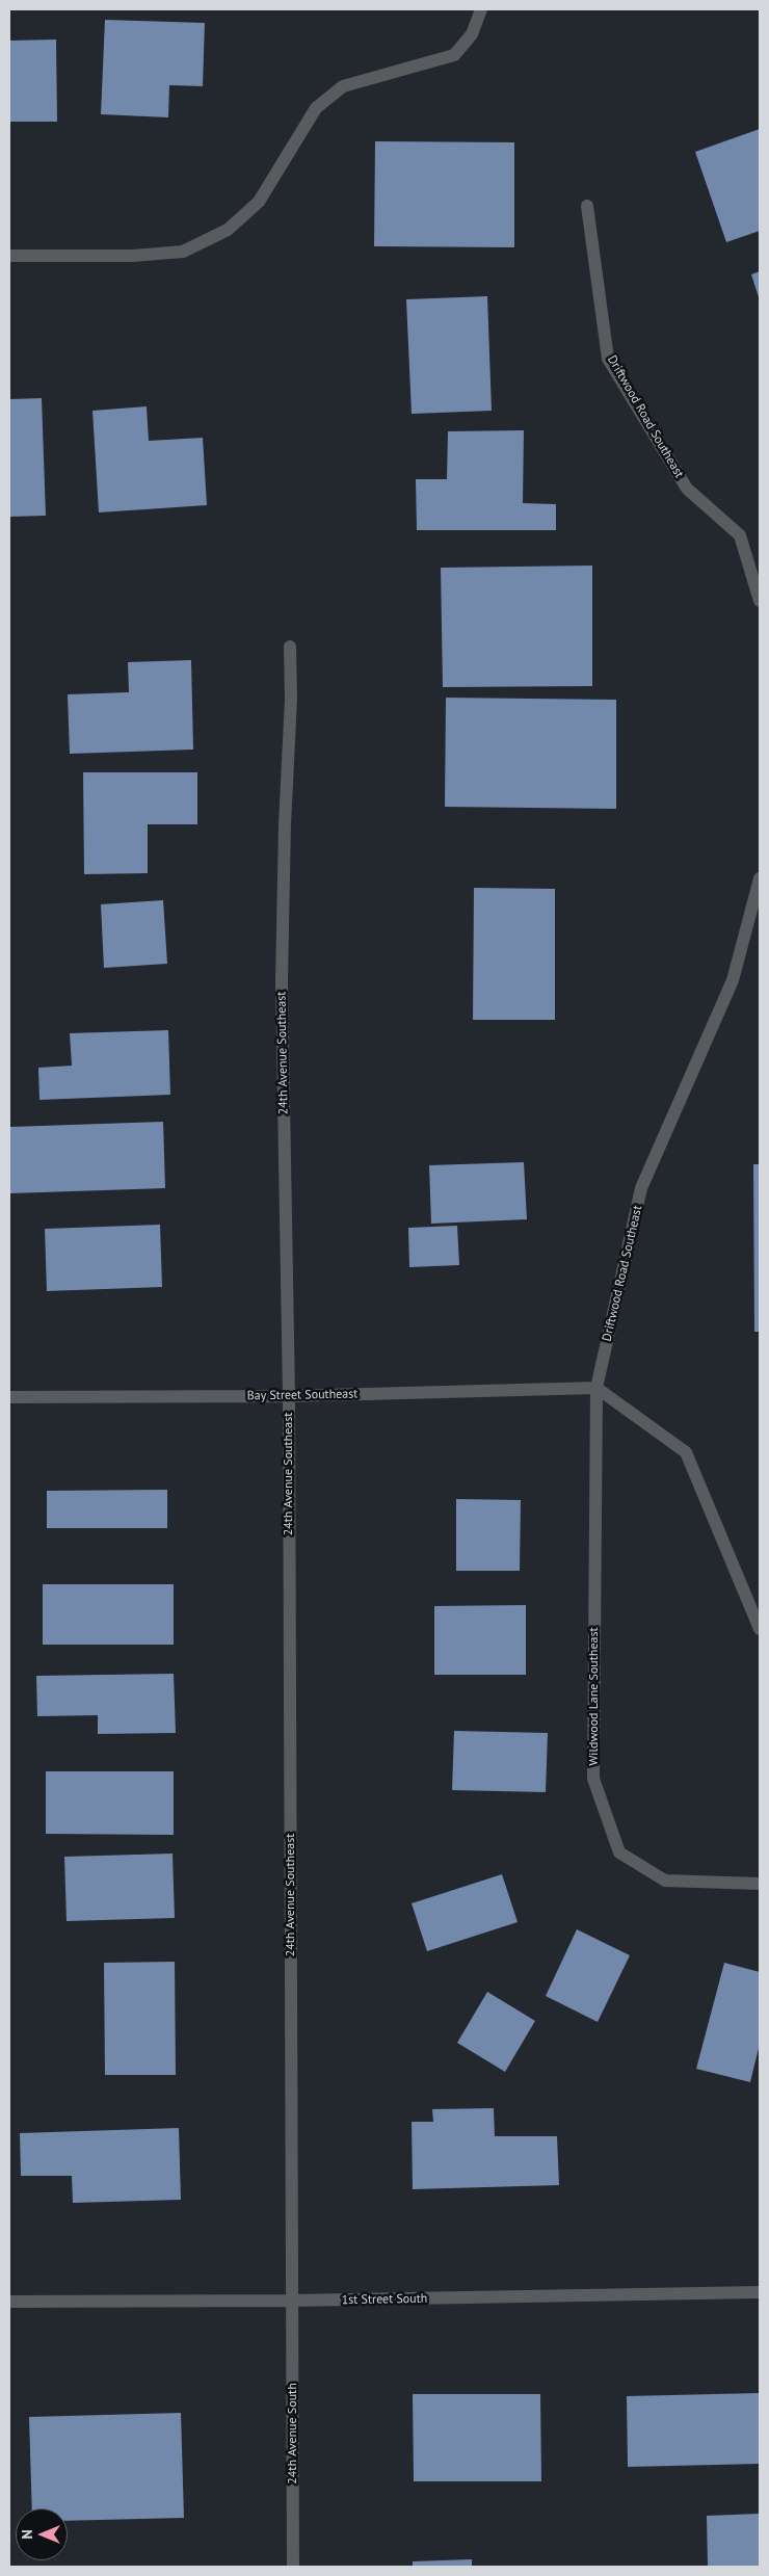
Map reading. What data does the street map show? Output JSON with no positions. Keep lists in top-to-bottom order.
{
  "streets": {
    "street": [
      "Driftwood Road Southeast",
      "24th Avenue Southeast",
      "Bay Street Southeast",
      "Wildwood Lane Southeast",
      "1st Street South",
      "24th Avenue South"
    ]
  },
  "crossings": [
    ["Driftwood Road Southeast", "Bay Street Southeast"],
    ["Driftwood Road Southeast", "Wildwood Lane Southeast"],
    ["24th Avenue Southeast", "Bay Street Southeast"],
    ["24th Avenue Southeast", "1st Street South"],
    ["24th Avenue Southeast", "24th Avenue South"],
    ["Bay Street Southeast", "Wildwood Lane Southeast"],
    ["1st Street South", "24th Avenue South"]
  ],
  "north": "left"
}
